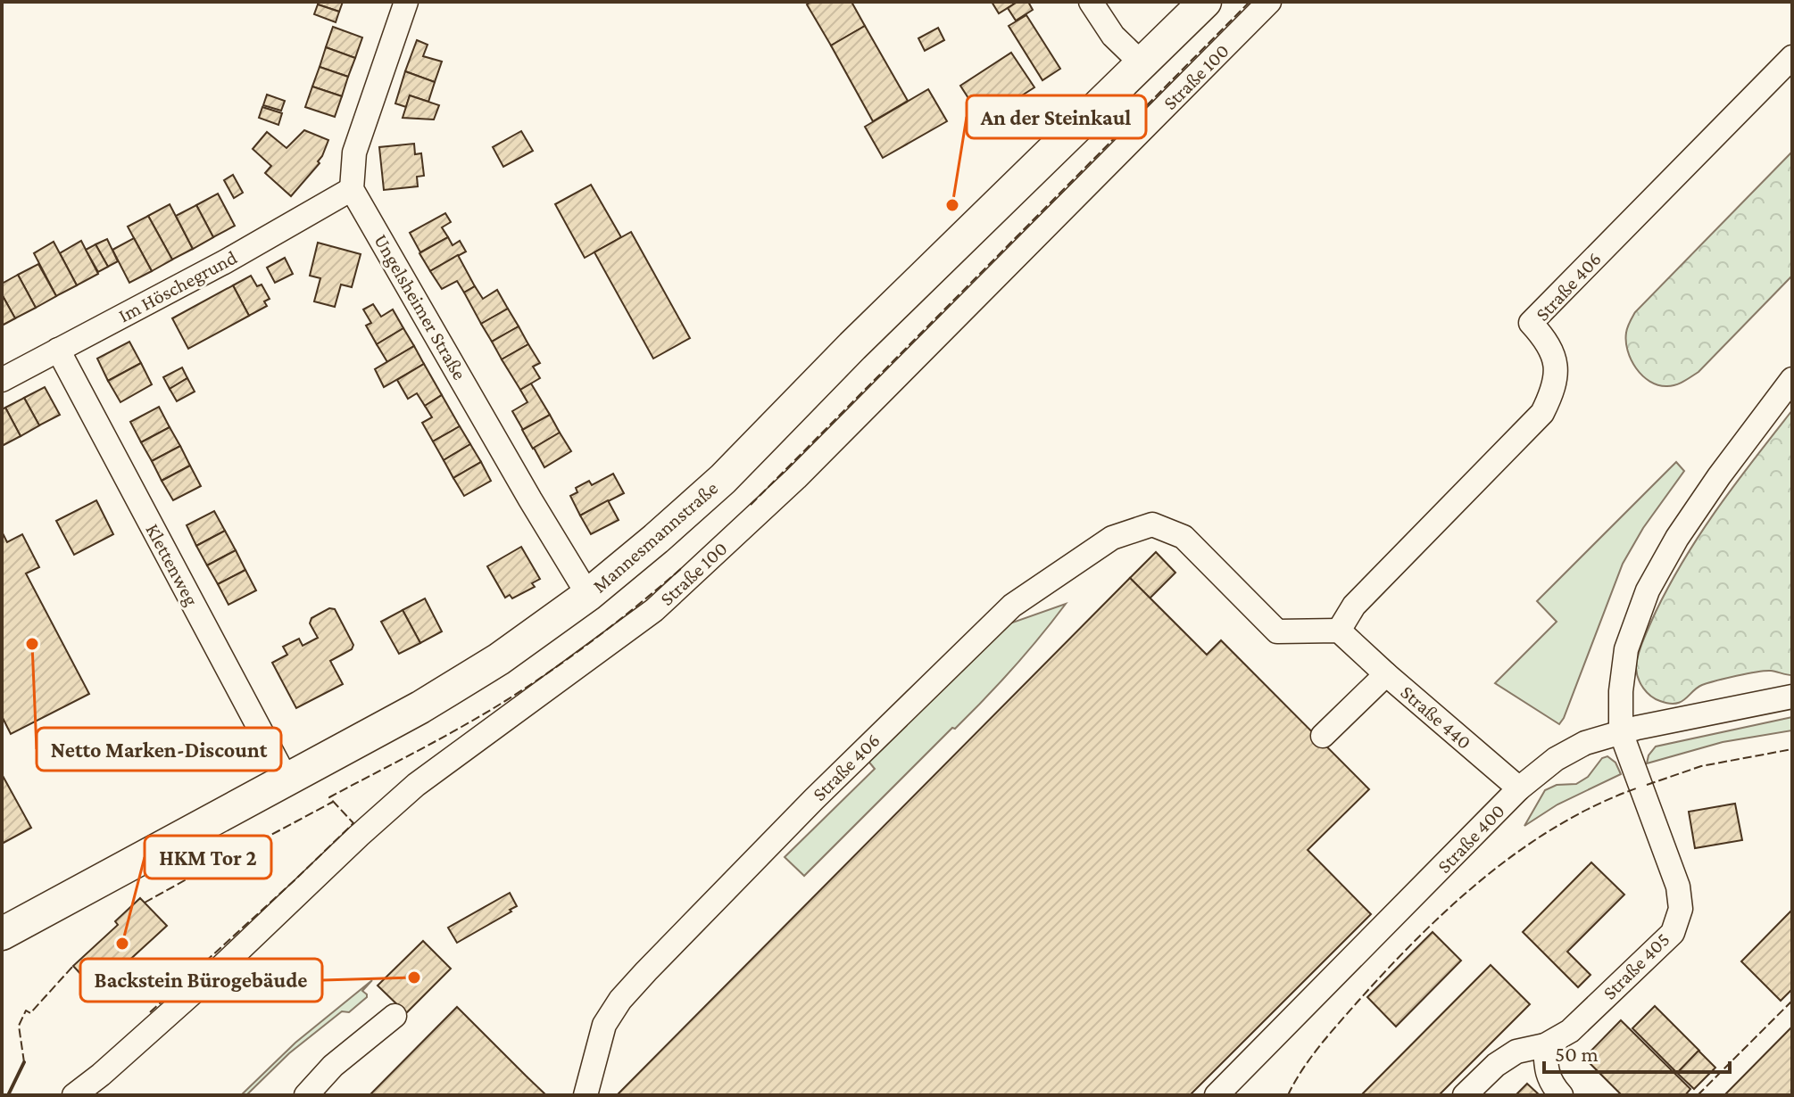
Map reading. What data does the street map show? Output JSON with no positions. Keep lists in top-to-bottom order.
{
  "streets": {
    "main road": ["Mannesmannstraße"],
    "street": [
      "Straße 100",
      "Im Höschegrund",
      "Straße 406",
      "Ungelsheimer Straße",
      "Klettenweg",
      "Straße 440",
      "Straße 400",
      "Straße 405"
    ]
  },
  "crossings": [
    ["Im Höschegrund", "Ungelsheimer Straße"],
    ["Im Höschegrund", "Klettenweg"],
    ["Ungelsheimer Straße", "Mannesmannstraße"],
    ["Mannesmannstraße", "Klettenweg"],
    ["Straße 440", "Straße 400"],
    ["Straße 400", "Straße 405"]
  ],
  "places": [
    "An der Steinkaul",
    "Netto Marken-Discount",
    "HKM Tor 2",
    "Backstein Bürogebäude"
  ],
  "scale_bar": "50 m"
}
